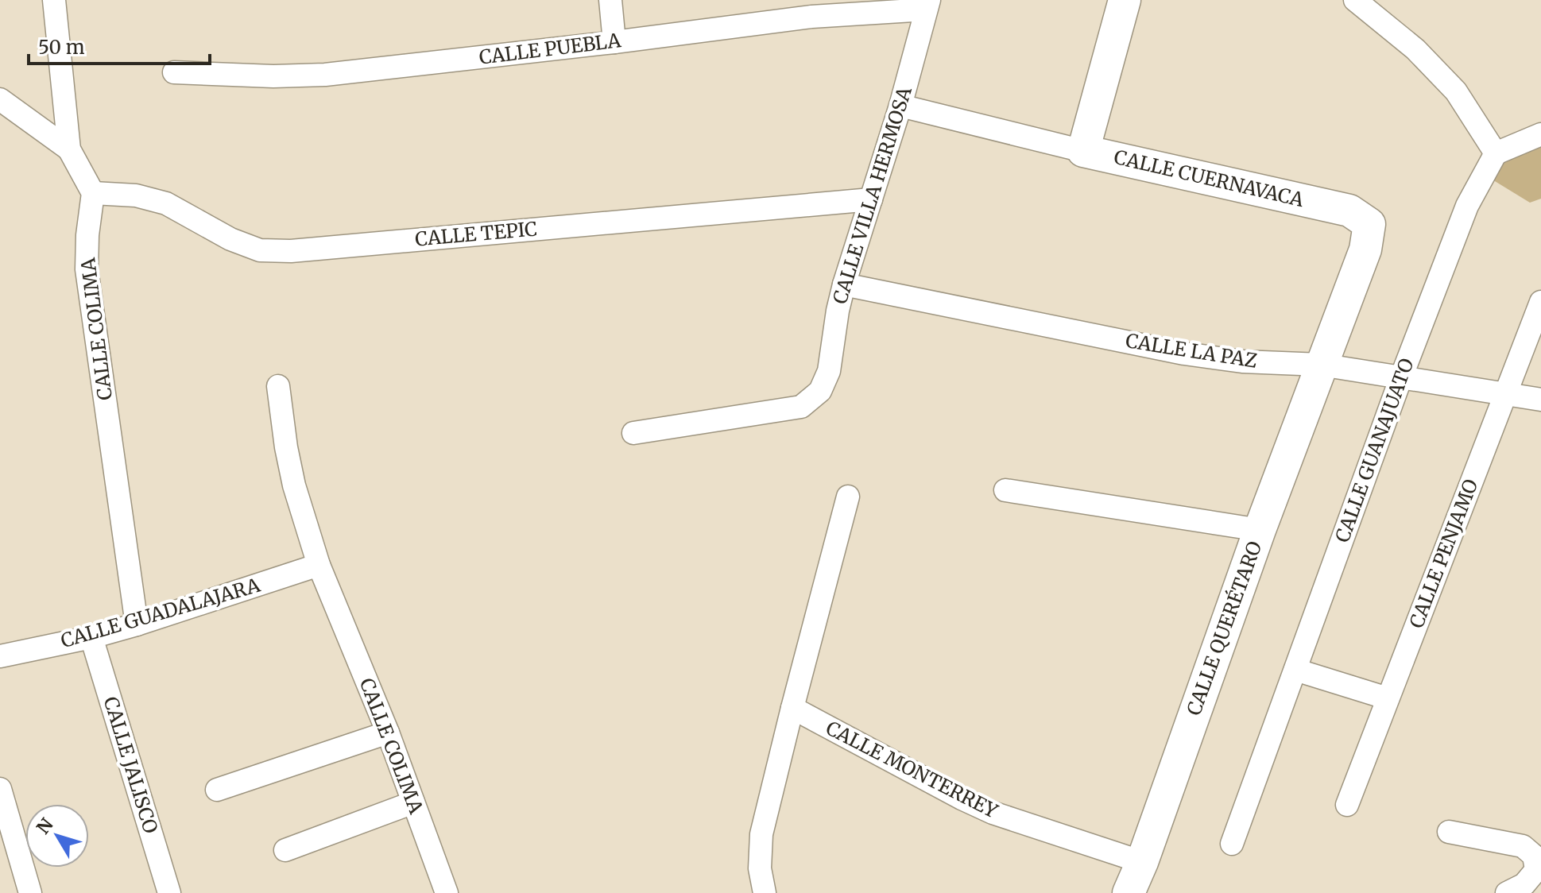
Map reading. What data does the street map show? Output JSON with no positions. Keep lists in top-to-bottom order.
{
  "streets": {
    "street": [
      "CALLE PUEBLA",
      "CALLE CUERNAVACA",
      "CALLE VILLA HERMOSA",
      "CALLE TEPIC",
      "CALLE COLIMA",
      "CALLE LA PAZ",
      "CALLE GUANAJUATO",
      "CALLE PENJAMO",
      "CALLE GUADALAJARA",
      "CALLE QUERÉTARO",
      "CALLE JALISCO",
      "CALLE MONTERREY"
    ]
  },
  "crossings": [
    ["CALLE PUEBLA", "CALLE VILLA HERMOSA"],
    ["CALLE CUERNAVACA", "CALLE VILLA HERMOSA"],
    ["CALLE CUERNAVACA", "CALLE LA PAZ"],
    ["CALLE CUERNAVACA", "CALLE QUERÉTARO"],
    ["CALLE VILLA HERMOSA", "CALLE TEPIC"],
    ["CALLE VILLA HERMOSA", "CALLE LA PAZ"],
    ["CALLE TEPIC", "CALLE COLIMA"],
    ["CALLE COLIMA", "CALLE GUADALAJARA"],
    ["CALLE LA PAZ", "CALLE GUANAJUATO"],
    ["CALLE LA PAZ", "CALLE PENJAMO"],
    ["CALLE LA PAZ", "CALLE QUERÉTARO"],
    ["CALLE GUADALAJARA", "CALLE JALISCO"],
    ["CALLE QUERÉTARO", "CALLE MONTERREY"]
  ],
  "scale_bar": "50 m",
  "north": "top left"
}
